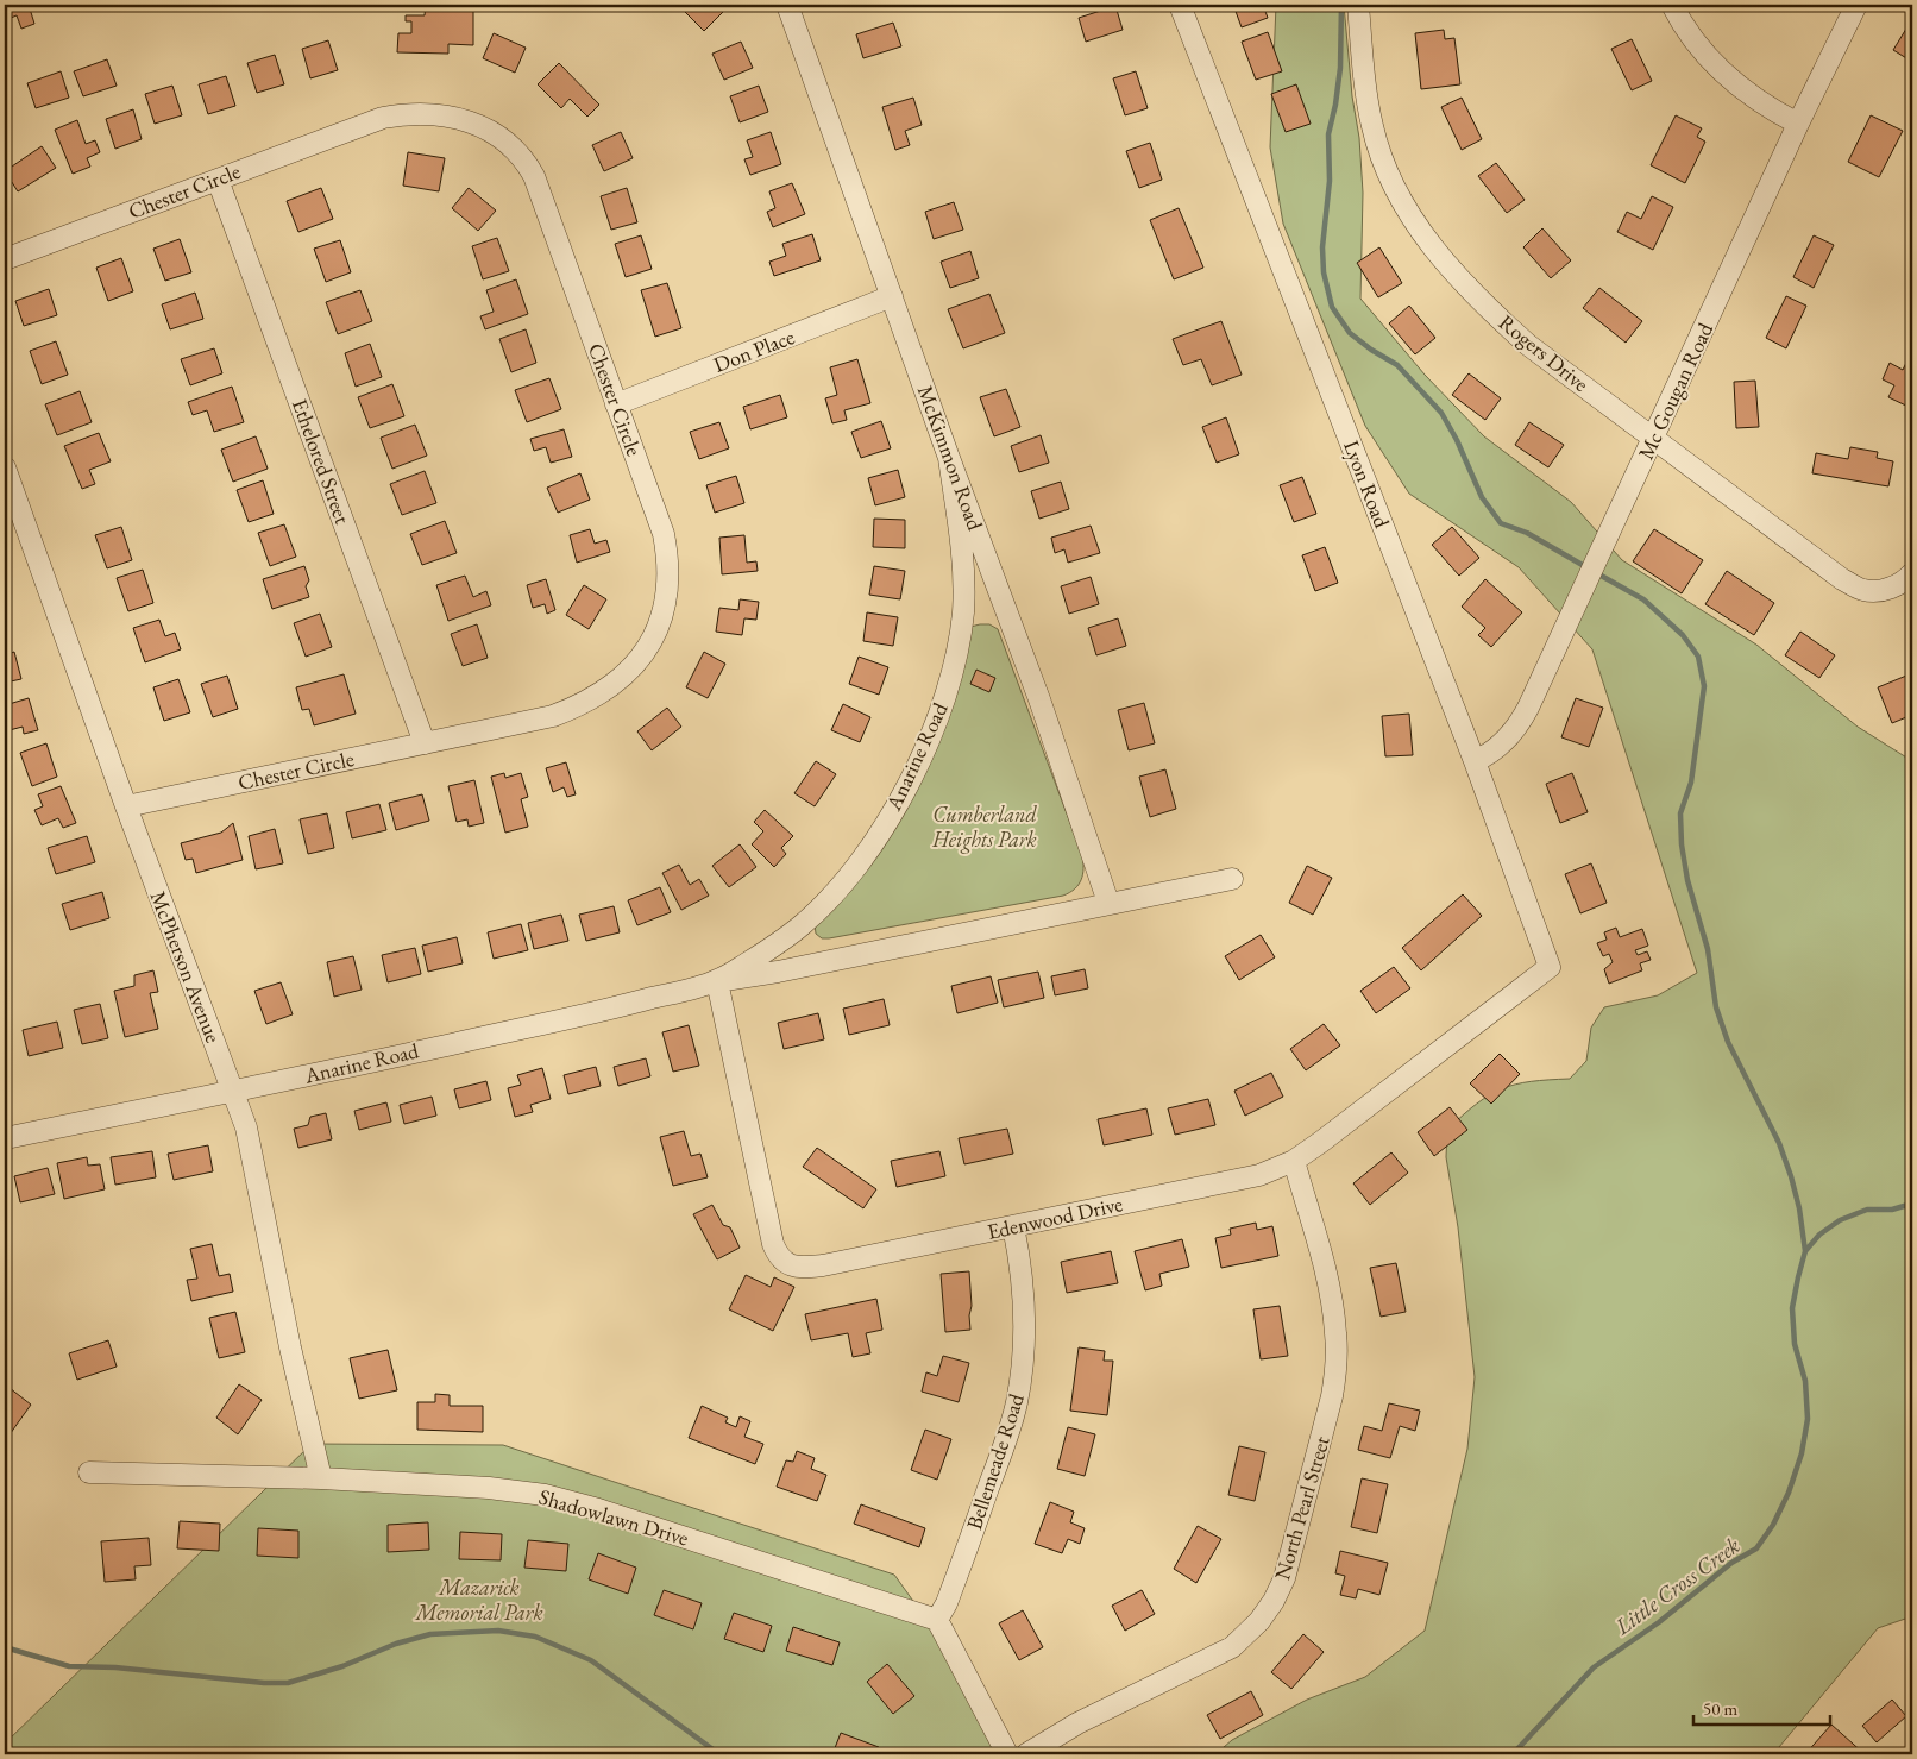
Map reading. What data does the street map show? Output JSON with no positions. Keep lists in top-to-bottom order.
{
  "streets": {
    "street": [
      "Chester Circle",
      "Don Place",
      "Rogers Drive",
      "Mc Gougan Road",
      "McKimmon Road",
      "Ethelored Street",
      "Lyon Road",
      "Anarine Road",
      "McPherson Avenue",
      "Edenwood Drive",
      "Bellemeade Road",
      "North Pearl Street",
      "Shadowlawn Drive"
    ]
  },
  "crossings": [
    ["Chester Circle", "Don Place"],
    ["Chester Circle", "Ethelored Street"],
    ["Chester Circle", "McPherson Avenue"],
    ["Don Place", "McKimmon Road"],
    ["Rogers Drive", "Mc Gougan Road"],
    ["Mc Gougan Road", "Lyon Road"],
    ["McKimmon Road", "Anarine Road"],
    ["Lyon Road", "Edenwood Drive"],
    ["Anarine Road", "McPherson Avenue"],
    ["Anarine Road", "Edenwood Drive"],
    ["McPherson Avenue", "Shadowlawn Drive"],
    ["Edenwood Drive", "Bellemeade Road"],
    ["Edenwood Drive", "North Pearl Street"],
    ["Bellemeade Road", "Shadowlawn Drive"]
  ],
  "water": ["Little Cross Creek"],
  "parks": ["Cumberland Heights Park", "Mazarick Memorial Park"],
  "scale_bar": "50 m"
}
